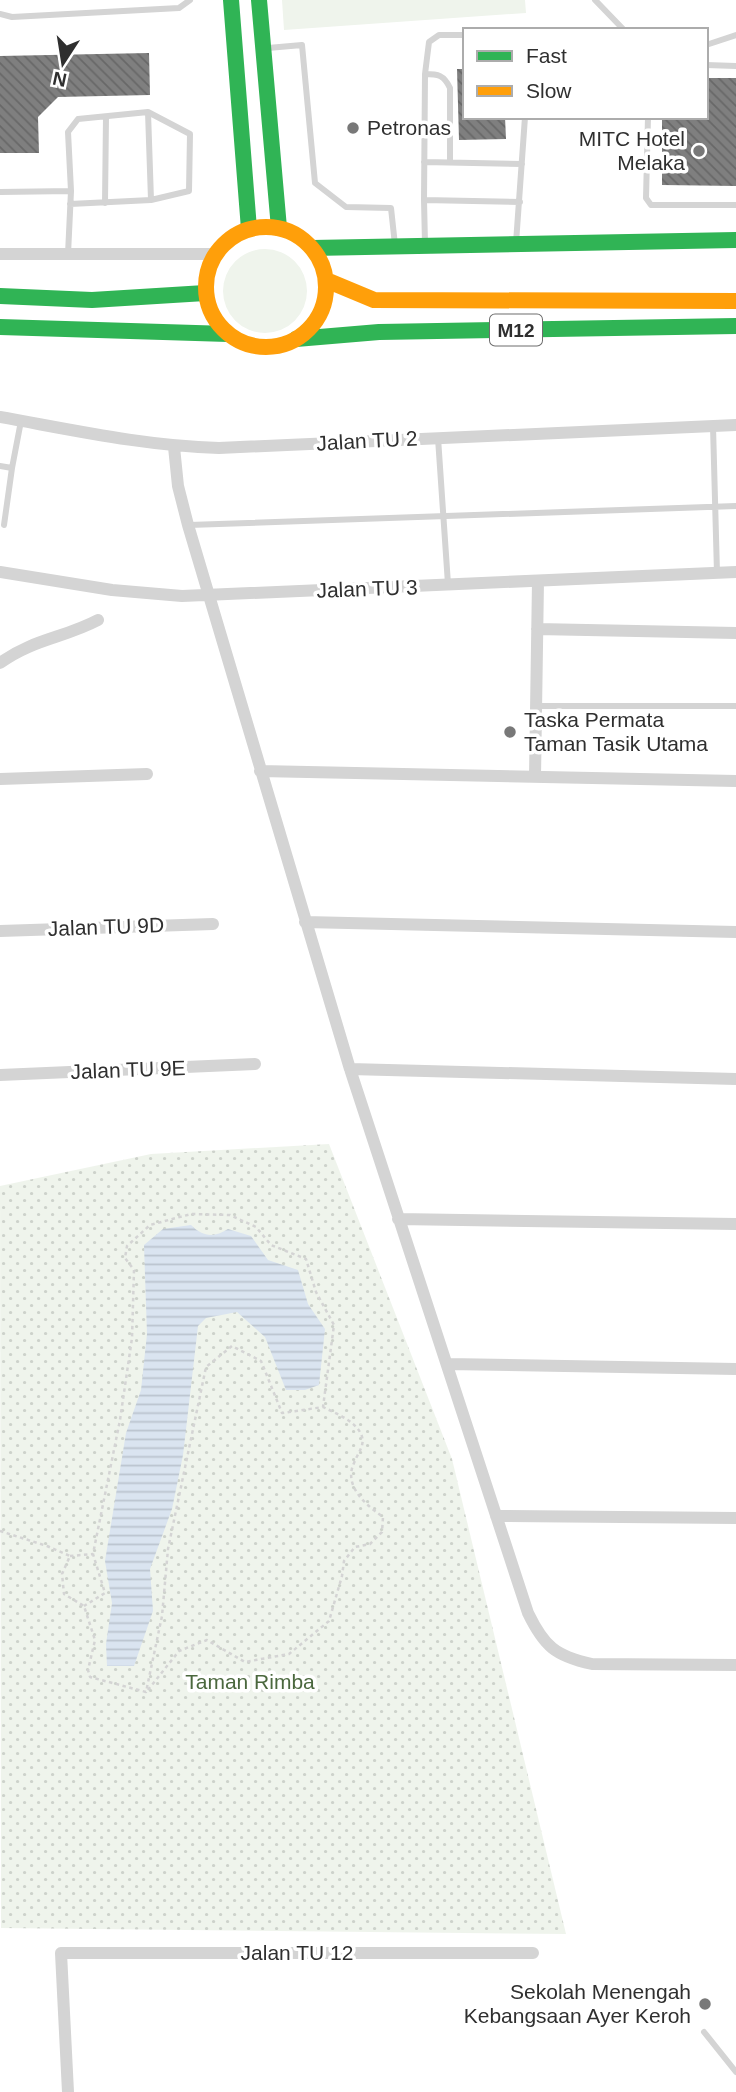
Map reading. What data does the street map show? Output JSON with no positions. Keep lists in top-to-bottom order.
{
  "streets": {
    "main road": ["M12"],
    "street": [
      "Jalan TU 2",
      "Jalan TU 3",
      "Jalan TU 9D",
      "Jalan TU 9E",
      "Jalan TU 12"
    ]
  },
  "parks": ["Taman Rimba"],
  "places": [
    "Petronas",
    "MITC Hotel Melaka",
    "Taska Permata Taman Tasik Utama",
    "Sekolah Menengah Kebangsaan Ayer Keroh"
  ],
  "legend": ["Fast", "Slow"],
  "north": "bottom"
}
